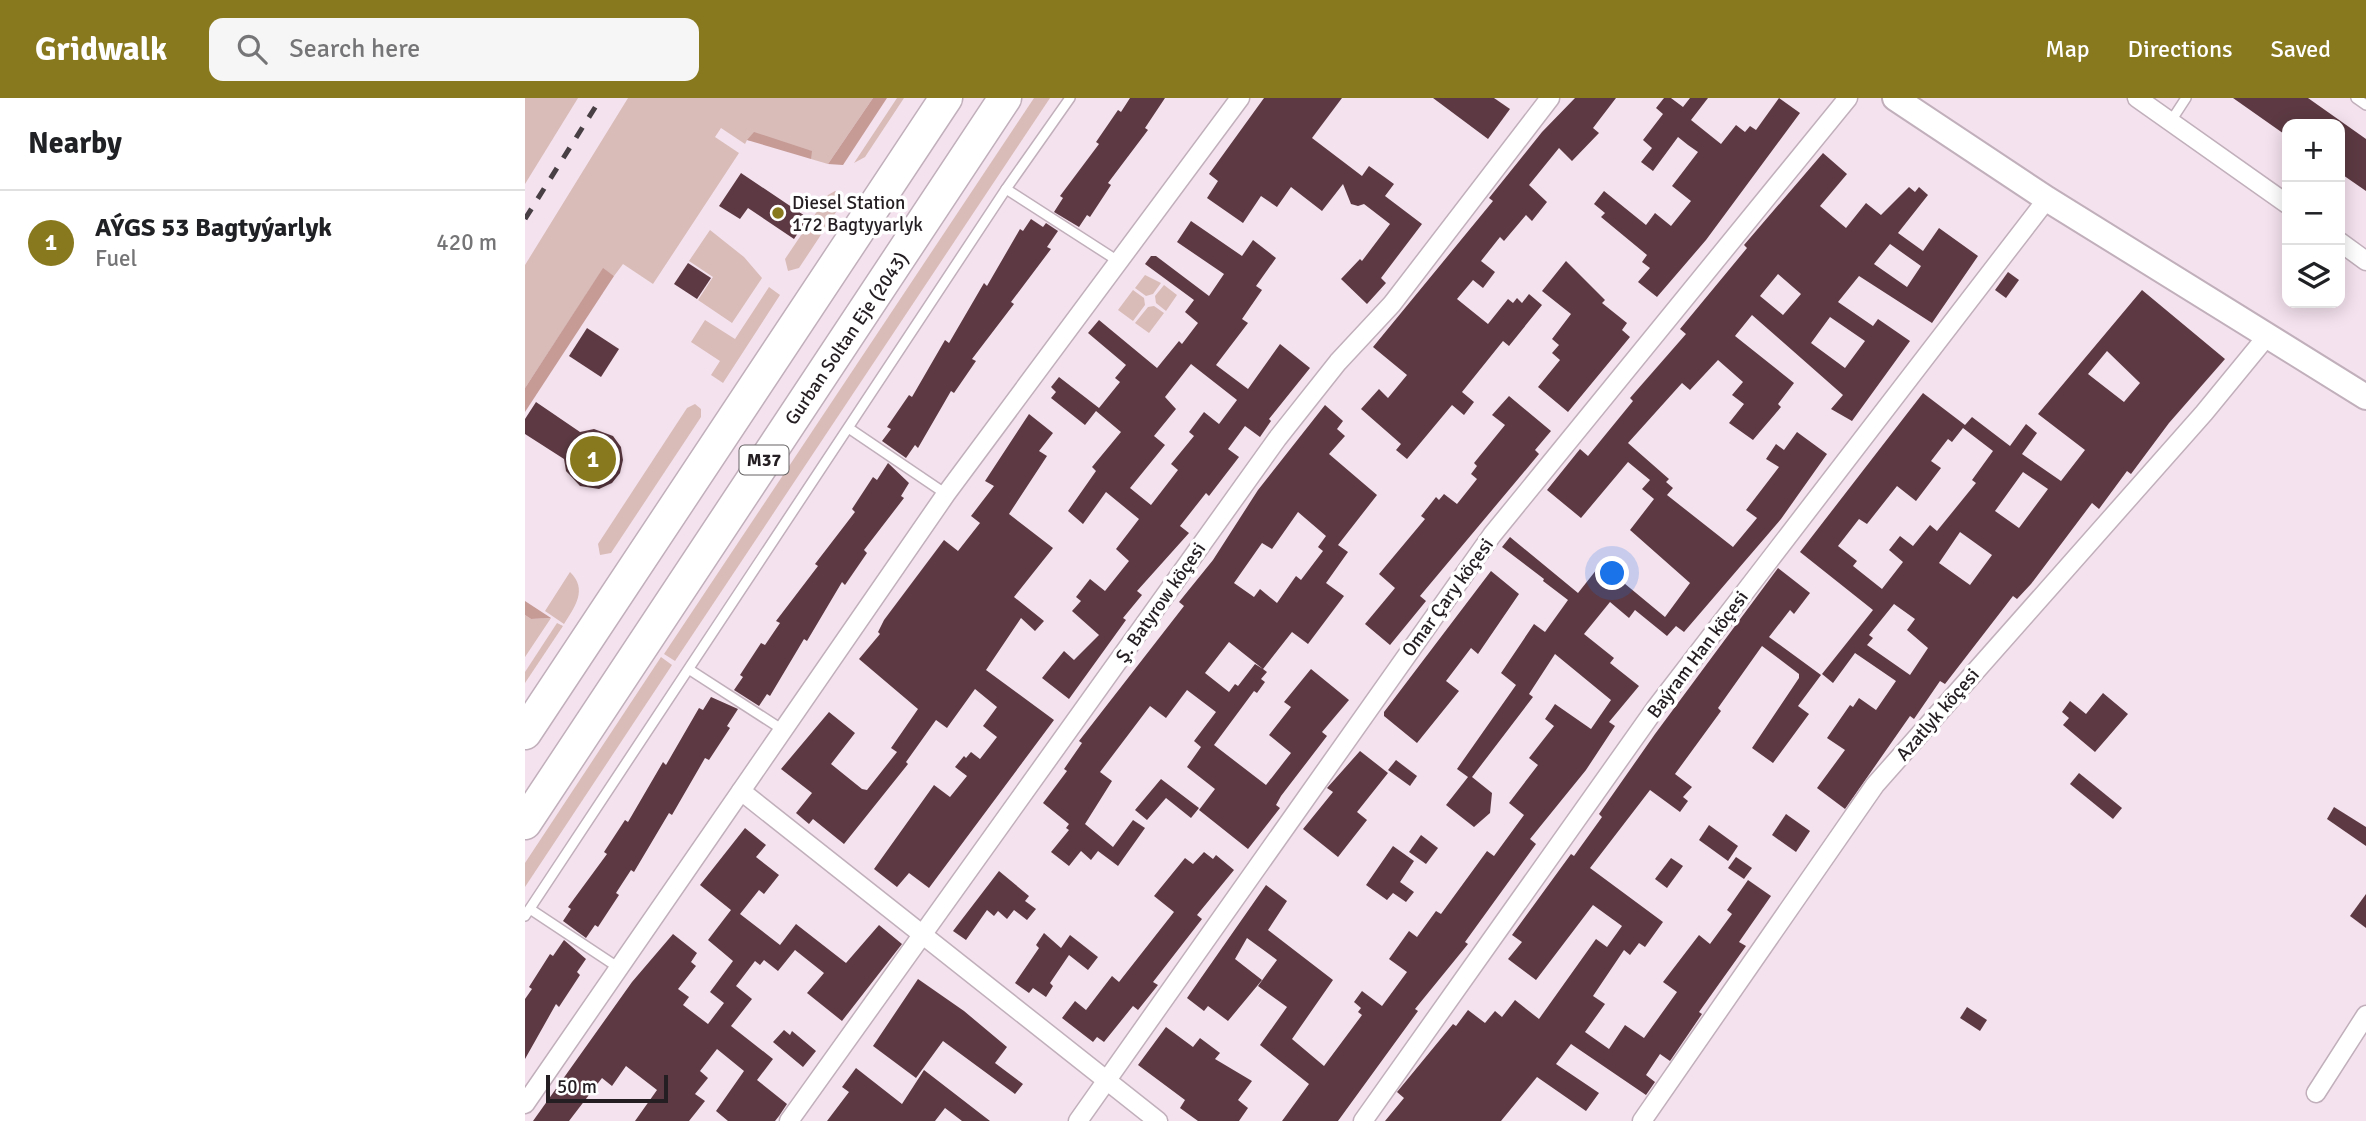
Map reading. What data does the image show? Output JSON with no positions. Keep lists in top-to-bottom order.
{
  "streets": {
    "highway": ["Gurban Soltan Eje (2043)", "M37"],
    "street": [
      "Omar Çary köçesi",
      "Ş. Batyrow köçesi",
      "Baýram Han köçesi",
      "Azatlyk köçesi"
    ]
  },
  "places": ["Diesel Station 172 Bagtyyarlyk"],
  "scale_bar": "50 m",
  "page": {
    "header": "Gridwalk",
    "search": "Search here",
    "nav": ["Map", "Directions", "Saved"],
    "heading": "Nearby",
    "map_buttons": ["+", "−"],
    "list": [
      {
        "mark": "1",
        "name": "AÝGS 53 Bagtyýarlyk",
        "note": "Fuel",
        "value": "420 m"
      }
    ],
    "pins": "1",
    "scale": "50 m"
  }
}
